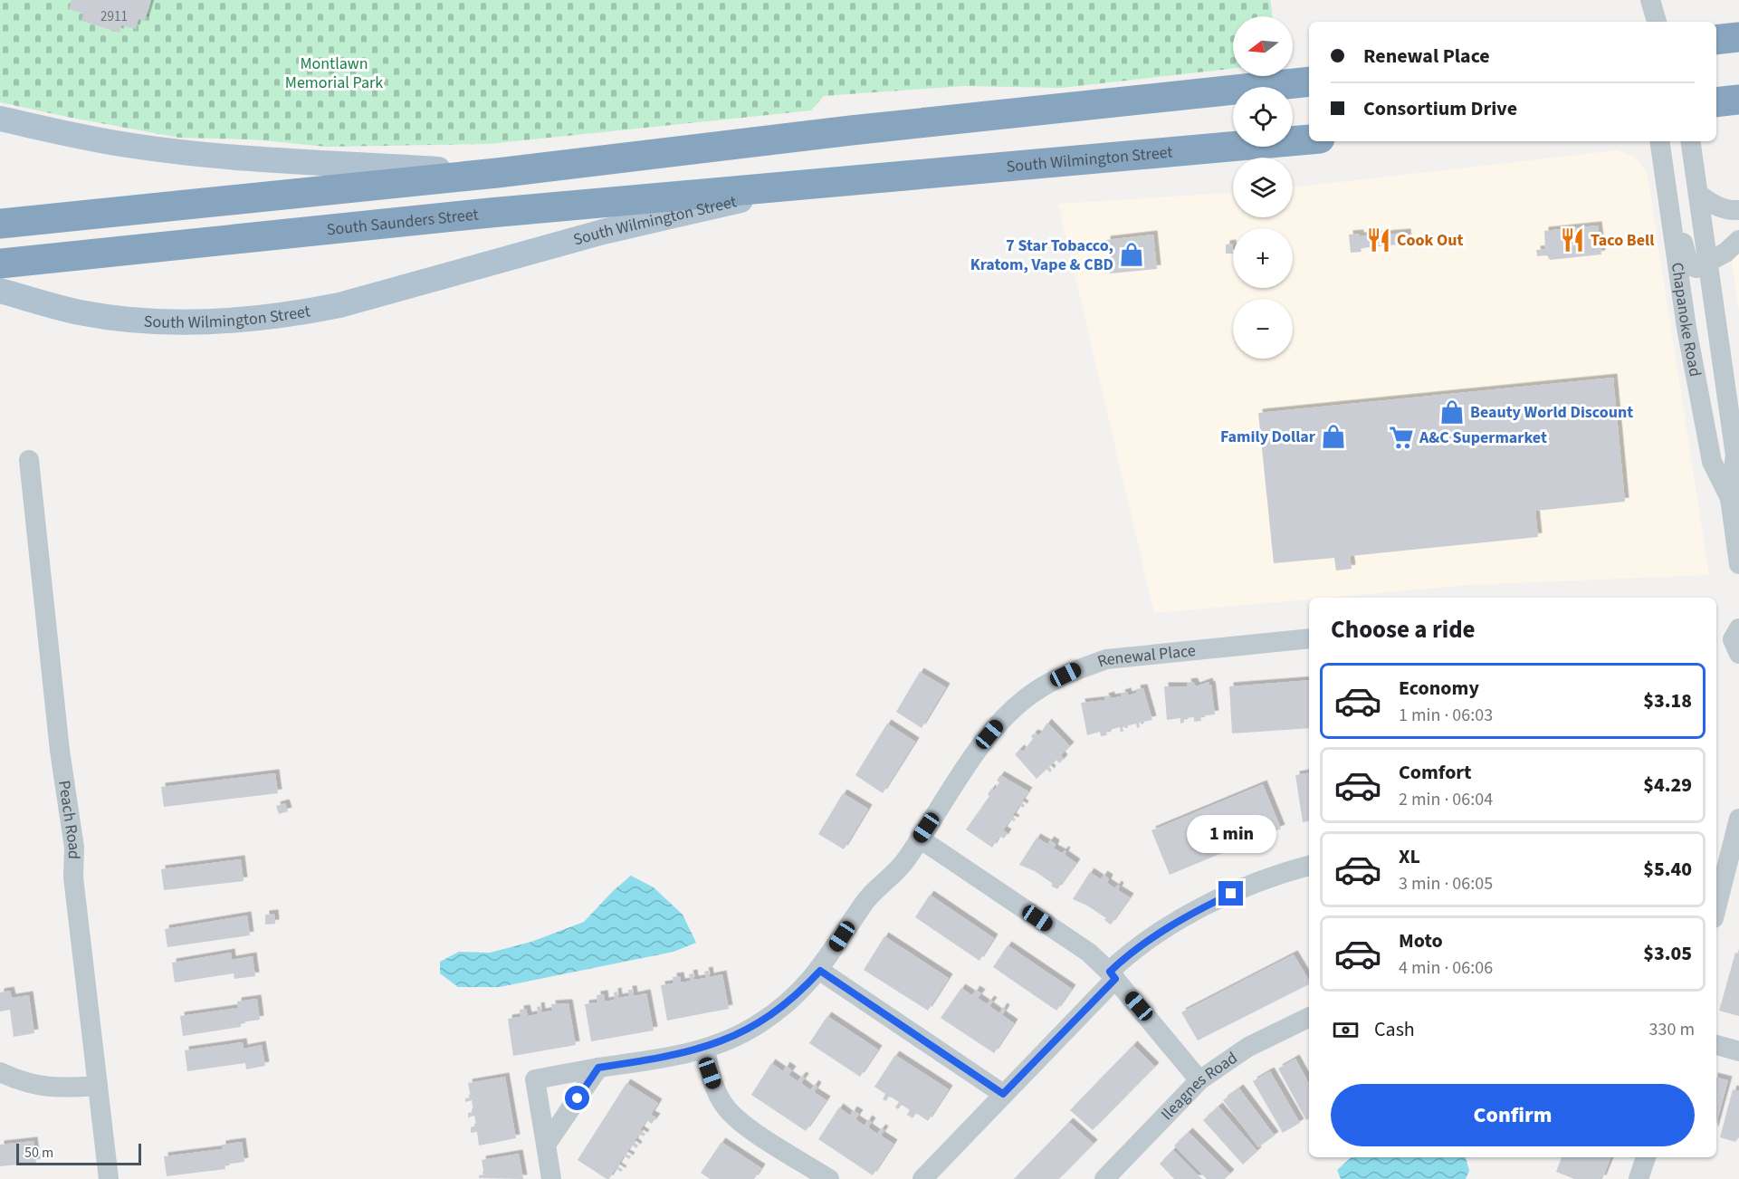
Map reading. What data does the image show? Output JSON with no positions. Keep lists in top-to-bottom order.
{
  "streets": {
    "highway": ["South Wilmington Street", "South Saunders Street"],
    "street": [
      "Chapanoke Road",
      "Renewal Place",
      "Peach Road",
      "Ileagnes Road"
    ]
  },
  "crossings": [
    ["South Wilmington Street", "South Saunders Street"]
  ],
  "parks": ["Montlawn Memorial Park"],
  "places": {
    "restaurant": ["Cook Out", "Taco Bell"],
    "shop": ["7 Star Tobacco, Kratom, Vape & CBD", "Beauty World Discount", "Family Dollar"],
    "supermarket": ["A&C Supermarket"]
  },
  "house_numbers": ["2911"],
  "scale_bar": "50 m",
  "north": "left",
  "page": {
    "map_buttons": ["+", "−"],
    "banner": ["Renewal Place", "Consortium Drive"],
    "heading": "Choose a ride",
    "list": [
      {
        "name": "Economy",
        "note": "1 min · 06:03",
        "value": "$3.18"
      },
      {
        "name": "Comfort",
        "note": "2 min · 06:04",
        "value": "$4.29"
      },
      {
        "name": "XL",
        "note": "3 min · 06:05",
        "value": "$5.40"
      },
      {
        "name": "Moto",
        "note": "4 min · 06:06",
        "value": "$3.05"
      }
    ],
    "bubble": "1 min",
    "pay": ["Cash", "330 m"],
    "buttons": "Confirm",
    "scale": "50 m"
  }
}
